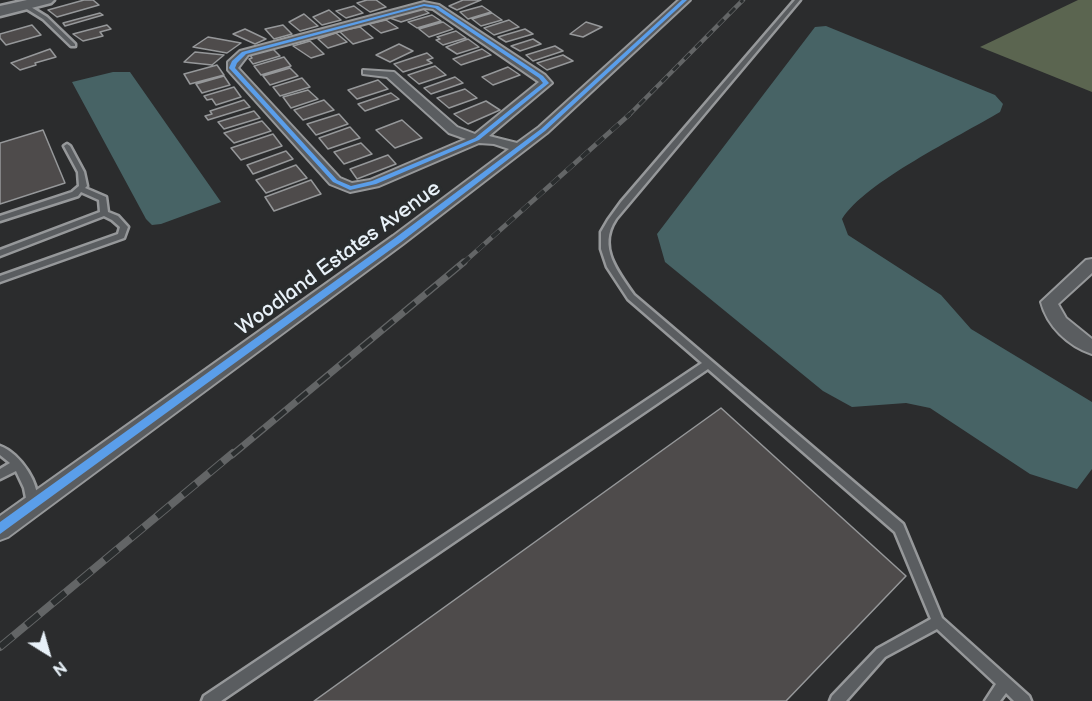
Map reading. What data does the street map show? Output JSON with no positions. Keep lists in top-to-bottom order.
{
  "streets": {
    "street": ["Woodland Estates Avenue"]
  },
  "north": "bottom right"
}
